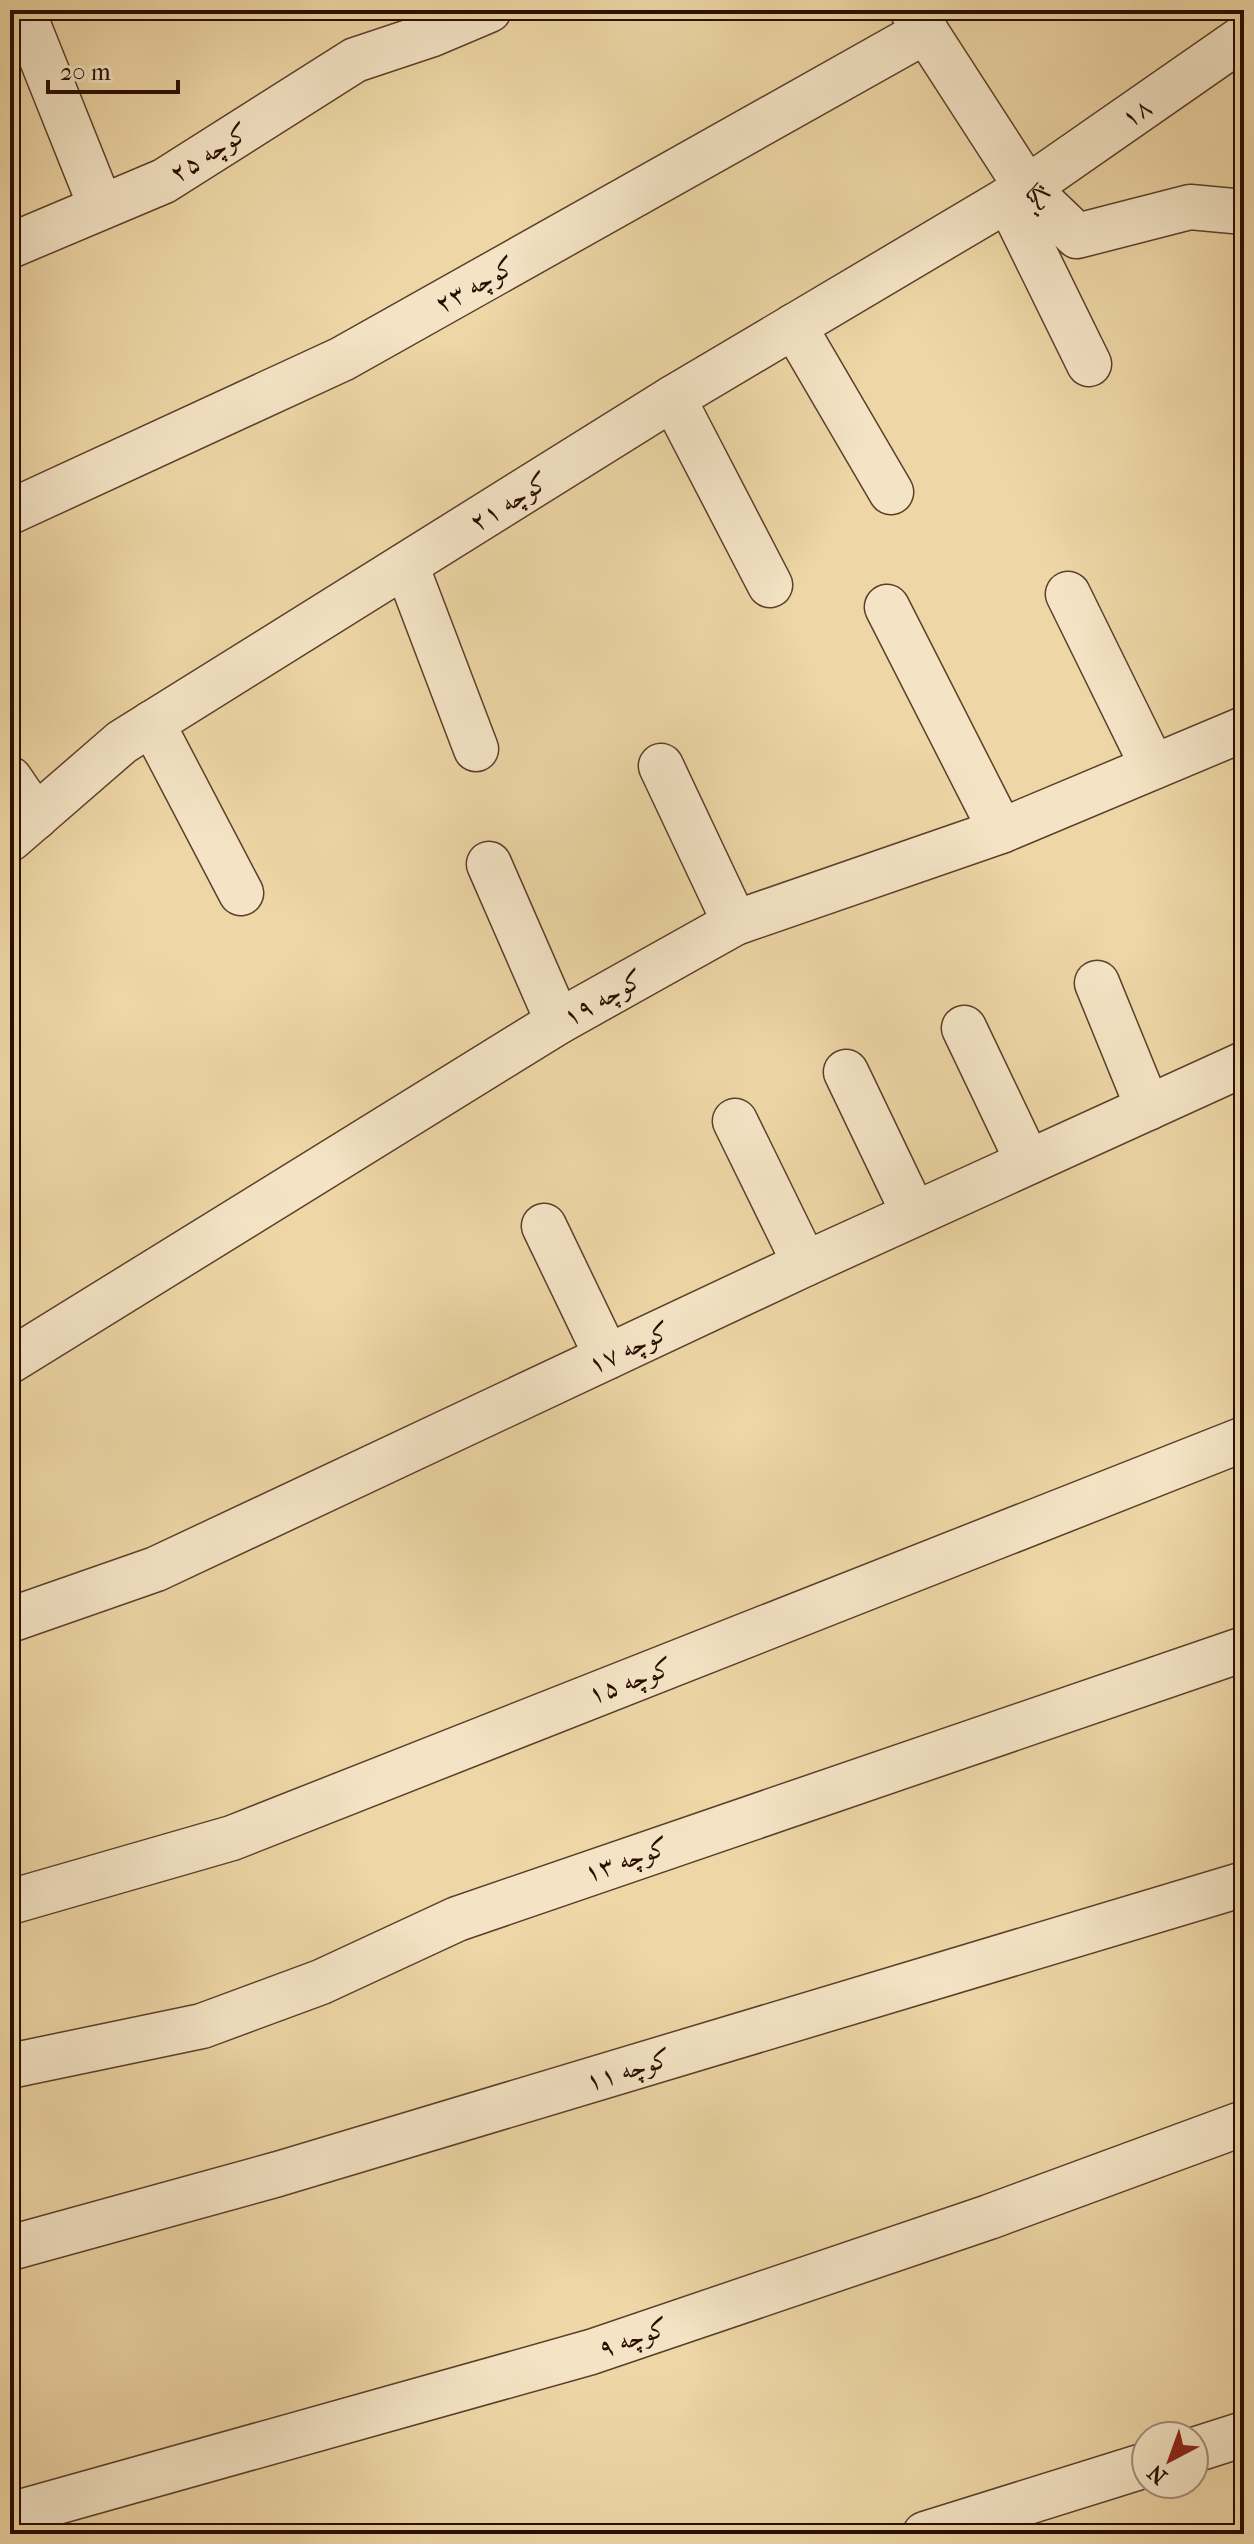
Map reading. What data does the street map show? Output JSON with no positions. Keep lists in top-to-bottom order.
{
  "streets": {
    "street": [
      "۱۸",
      "کوچه ۲۵",
      "یکتا",
      "کوچه ۲۳",
      "کوچه ۲۱",
      "کوچه ۱۹",
      "کوچه ۱۷",
      "کوچه ۱۵",
      "کوچه ۱۳",
      "کوچه ۱۱",
      "کوچه ۹"
    ]
  },
  "crossings": [
    ["۱۸", "یکتا"],
    ["۱۸", "کوچه ۲۱"],
    ["یکتا", "کوچه ۲۳"],
    ["یکتا", "کوچه ۲۱"]
  ],
  "scale_bar": "20 m",
  "north": "bottom left"
}
